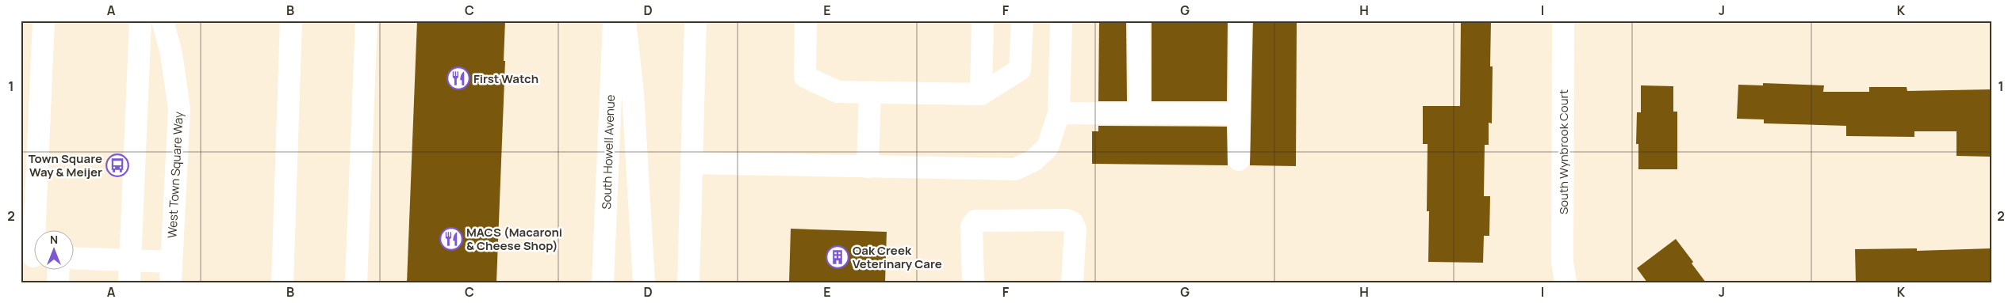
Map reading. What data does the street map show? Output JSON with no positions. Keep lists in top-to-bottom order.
{
  "streets": {
    "main road": ["South Howell Avenue", "South Wynbrook Court", "West Town Square Way"]
  },
  "places": {
    "restaurant": ["First Watch", "MACS (Macaroni & Cheese Shop)"],
    "bus stop": ["Town Square Way & Meijer"],
    "building": ["Oak Creek Veterinary Care"]
  },
  "north": "top",
  "grid": {
    "columns": [
      "A",
      "B",
      "C",
      "D",
      "E",
      "F",
      "G",
      "H",
      "I",
      "J",
      "K"
    ],
    "rows": ["1", "2"]
  }
}
